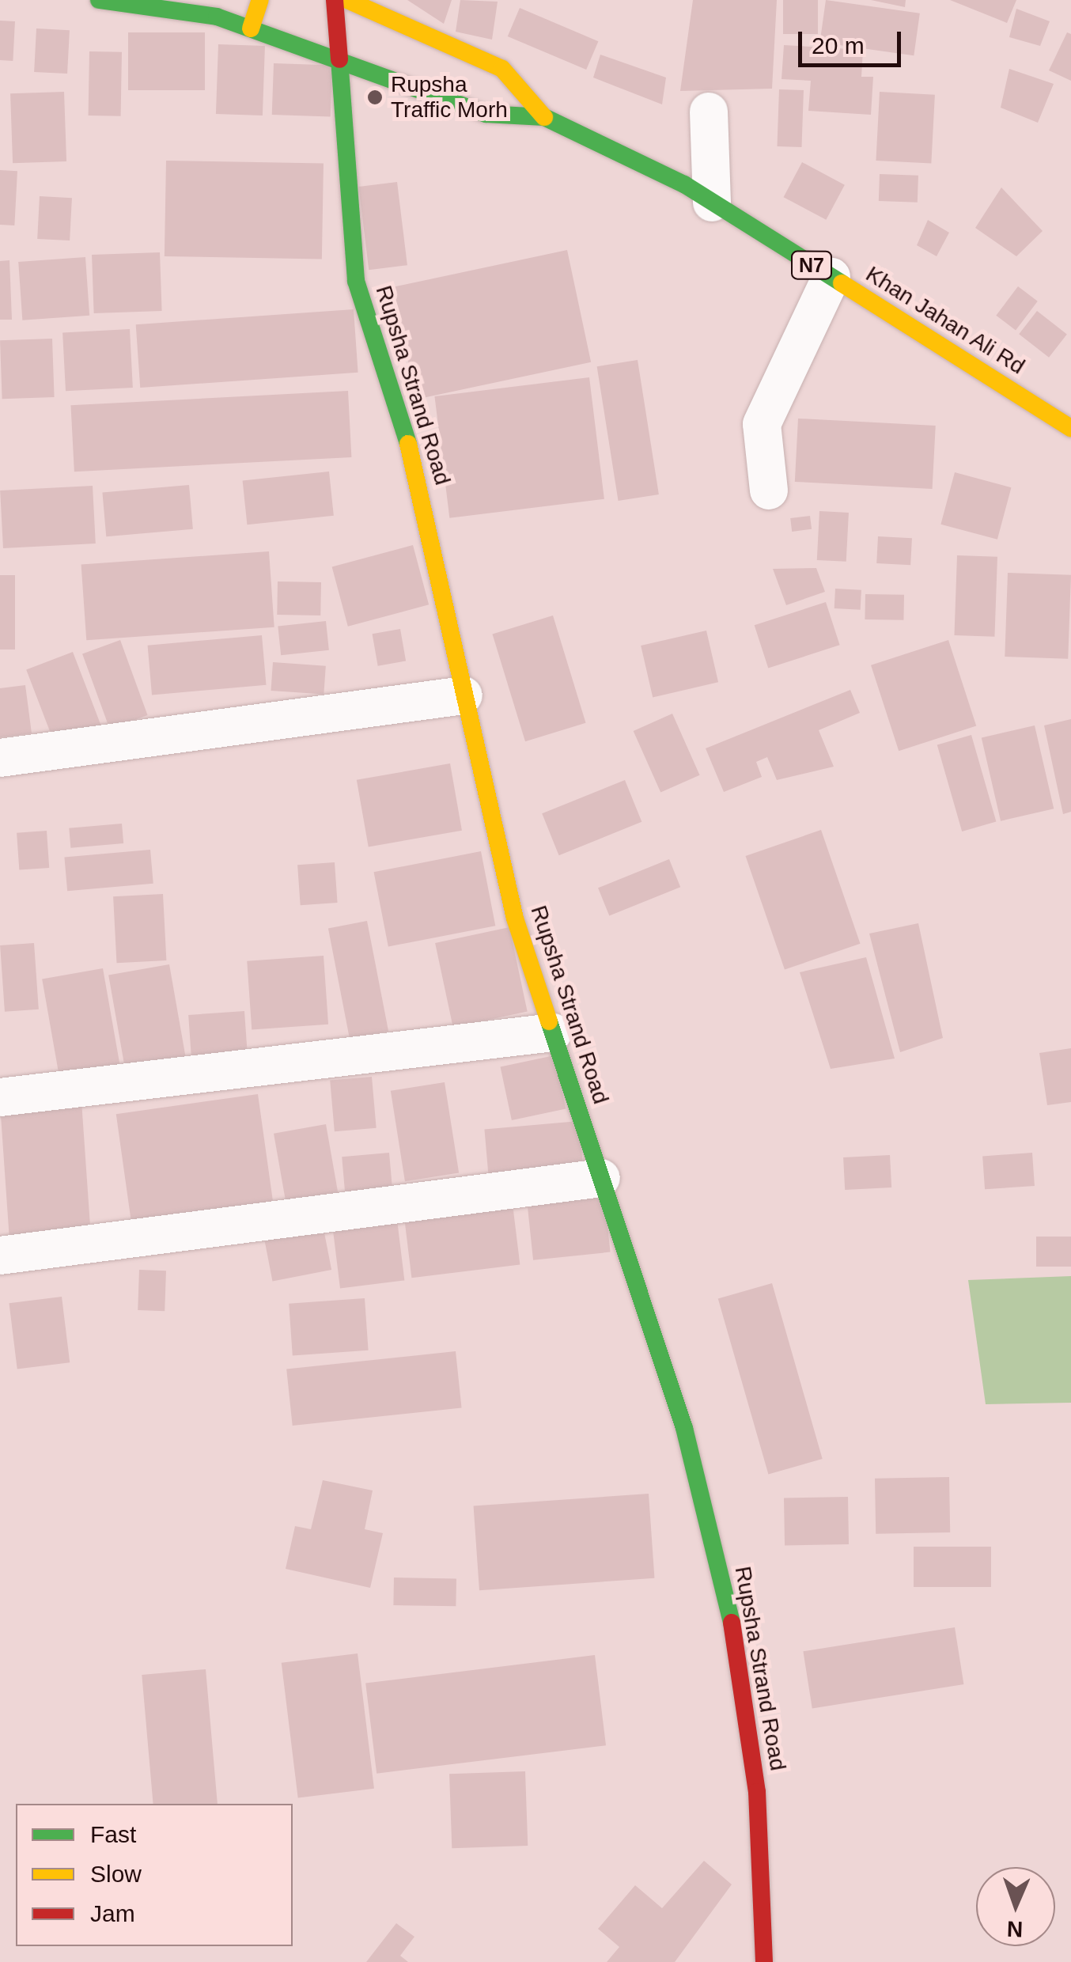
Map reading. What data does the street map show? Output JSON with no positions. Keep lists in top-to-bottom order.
{
  "streets": {
    "main road": ["N7", "Khan Jahan Ali Rd", "Rupsha Strand Road"]
  },
  "crossings": [
    ["N7", "Khan Jahan Ali Rd"],
    ["N7", "Rupsha Strand Road"],
    ["Khan Jahan Ali Rd", "Rupsha Strand Road"]
  ],
  "places": ["Rupsha Traffic Morh"],
  "legend": ["Fast", "Slow", "Jam"],
  "scale_bar": "20 m",
  "north": "bottom"
}
